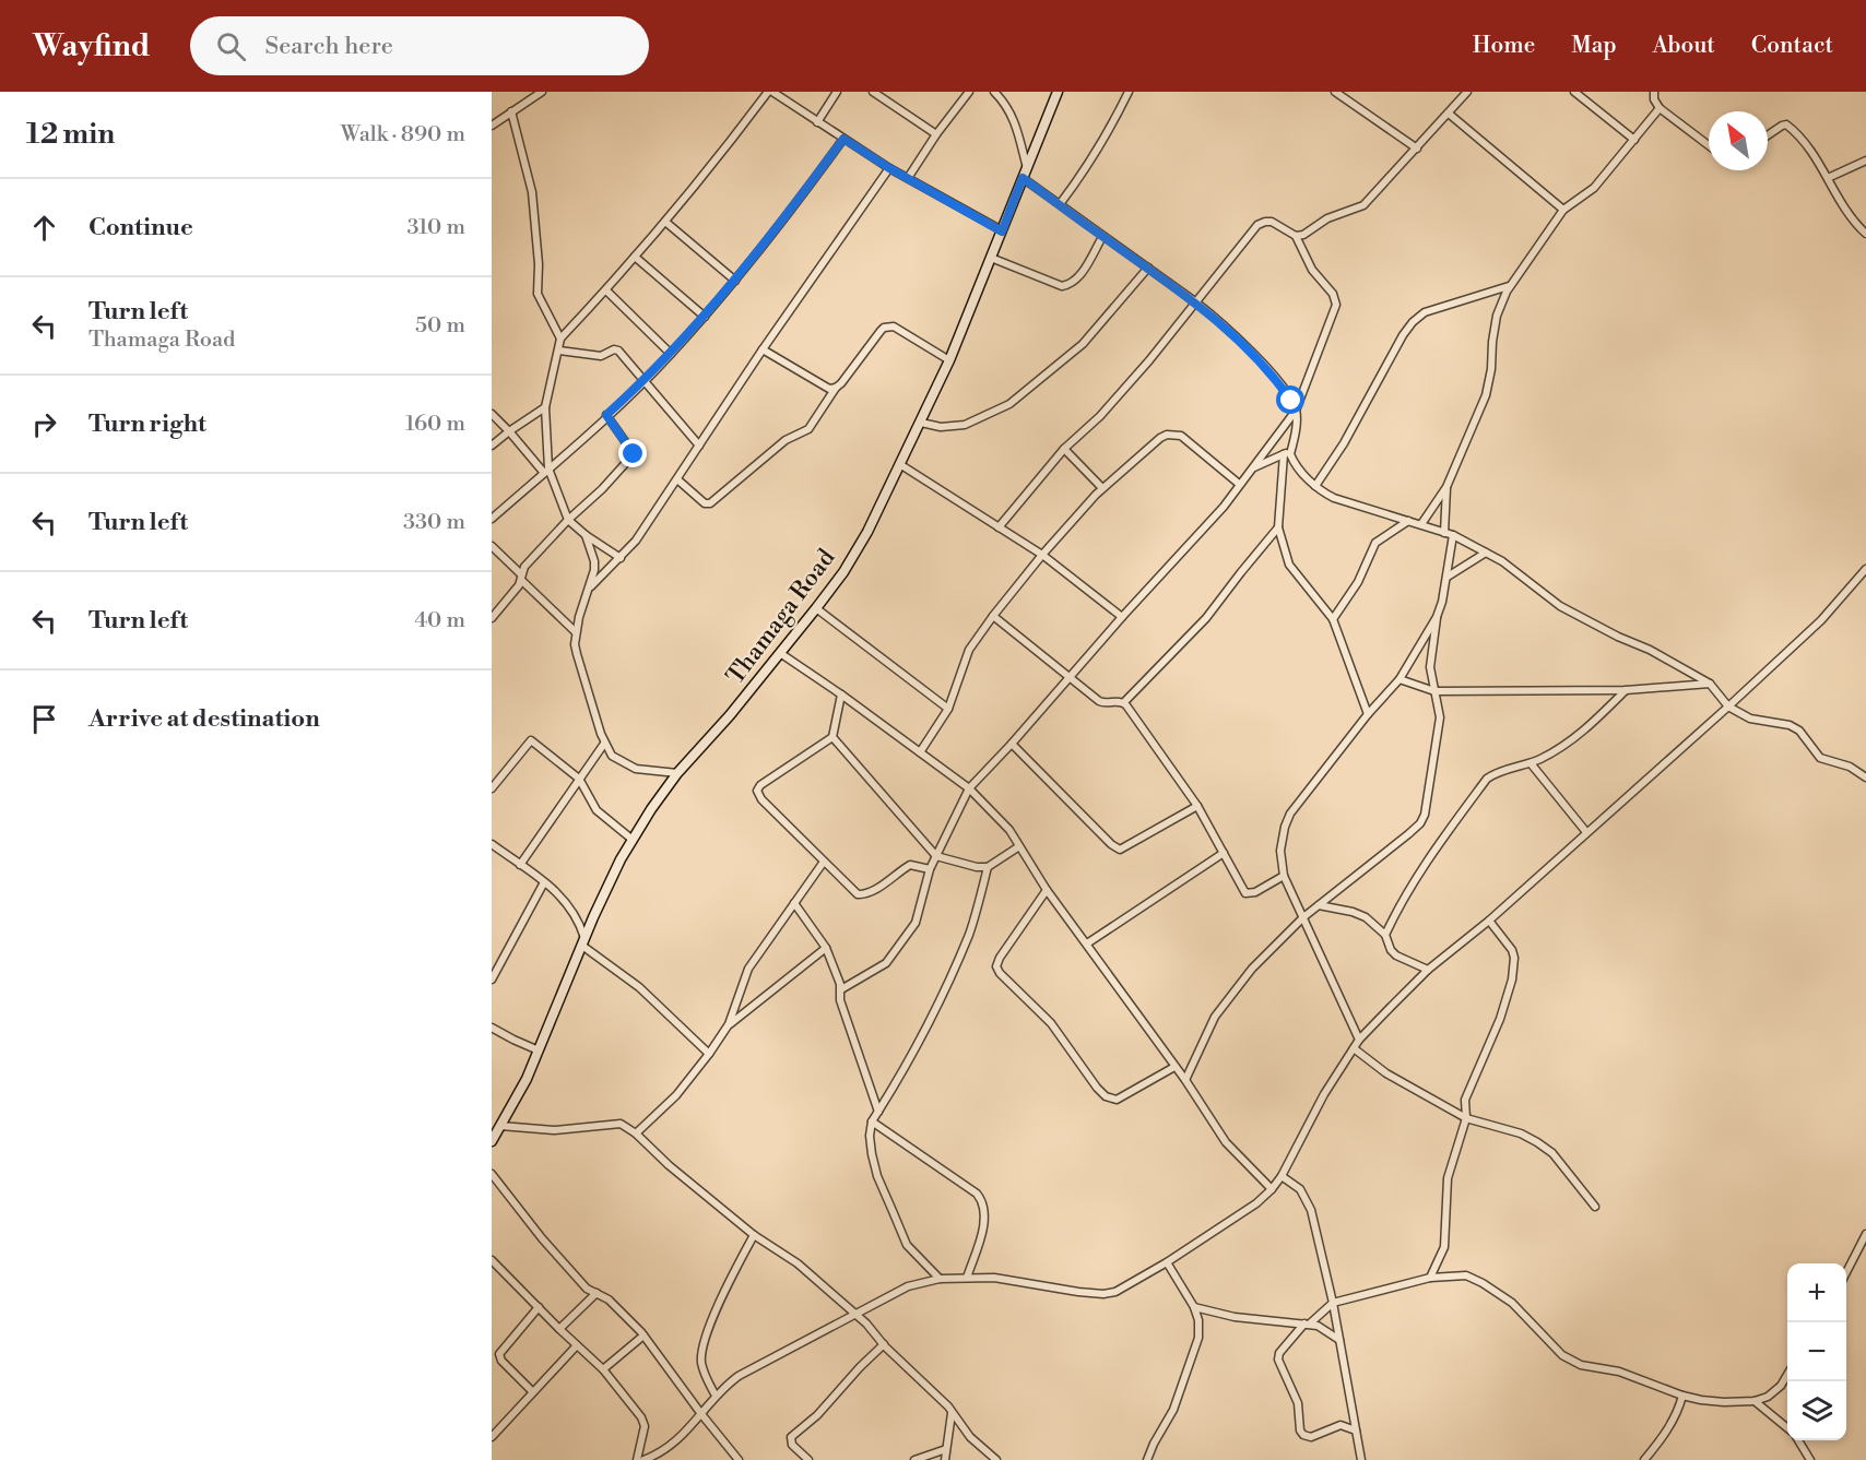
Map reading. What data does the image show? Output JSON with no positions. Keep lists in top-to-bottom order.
{
  "streets": {
    "main road": ["Thamaga Road"]
  },
  "north": "top left",
  "page": {
    "header": "Wayfind",
    "search": "Search here",
    "nav": [
      "Home",
      "Map",
      "About",
      "Contact"
    ],
    "heading": ["12 min", "Walk · 890 m"],
    "list": [
      ["Continue", "310 m"],
      ["Turn left", "Thamaga Road", "50 m"],
      ["Turn right", "160 m"],
      ["Turn left", "330 m"],
      ["Turn left", "40 m"],
      "Arrive at destination"
    ],
    "map_buttons": ["+", "−"]
  }
}
